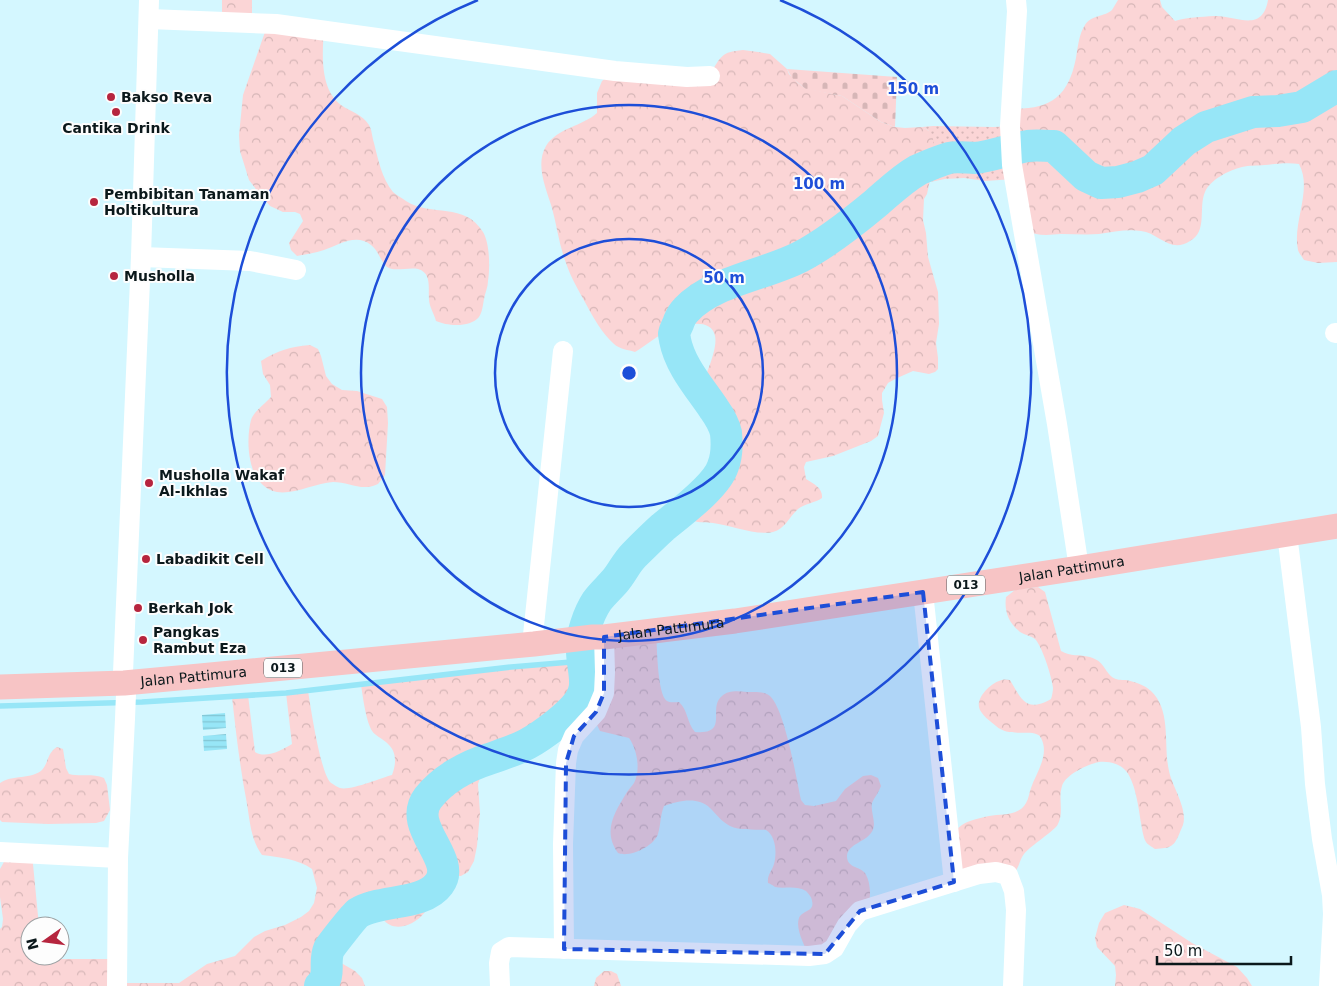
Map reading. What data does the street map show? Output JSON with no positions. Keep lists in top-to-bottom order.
{
  "streets": {
    "main road": ["Jalan Pattimura", "013"]
  },
  "places": [
    "Bakso Reva",
    "Cantika Drink",
    "Pembibitan Tanaman Holtikultura",
    "Musholla",
    "Musholla Wakaf Al-Ikhlas",
    "Labadikit Cell",
    "Berkah Jok",
    "Pangkas Rambut Eza"
  ],
  "scale_bar": "50 m",
  "north": "left",
  "rings": ["150 m", "100 m", "50 m"]
}
